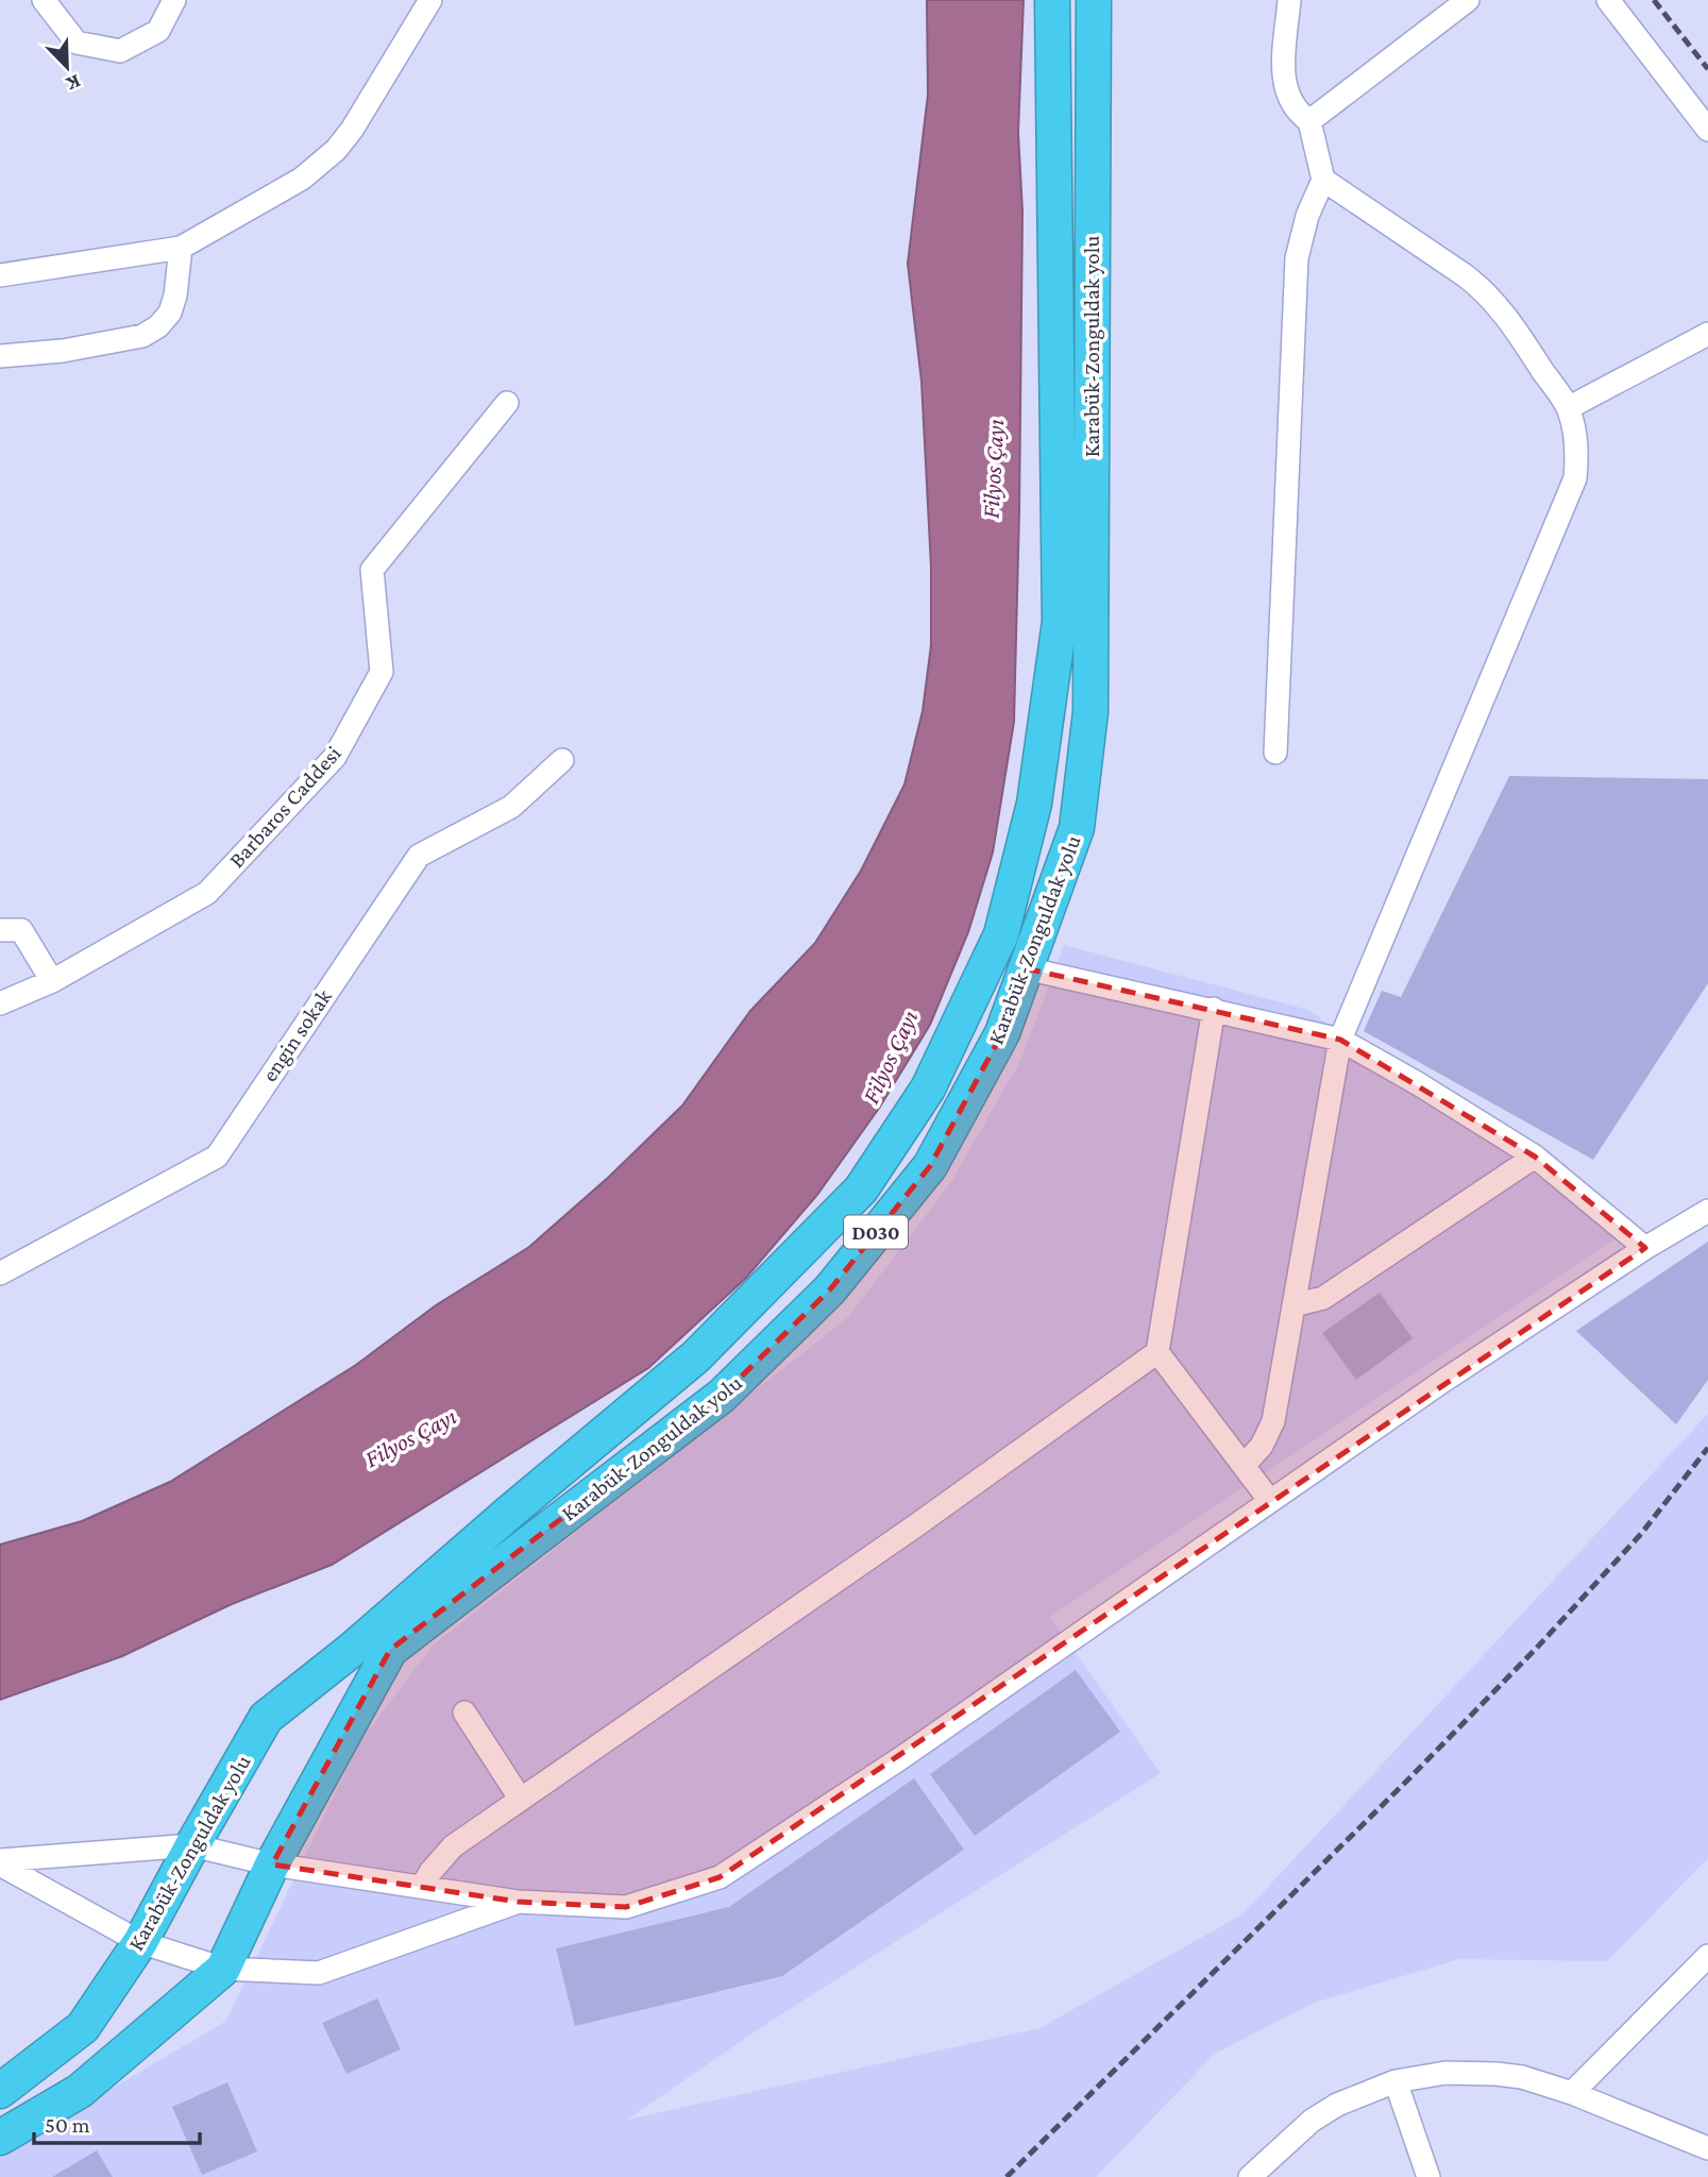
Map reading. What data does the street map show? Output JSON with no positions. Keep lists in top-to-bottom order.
{
  "streets": {
    "highway": ["Karabük-Zonguldak yolu", "D030"],
    "street": ["Barbaros Caddesi", "engin sokak"]
  },
  "water": ["Filyos Çayı"],
  "scale_bar": "50 m",
  "north": "bottom right"
}
